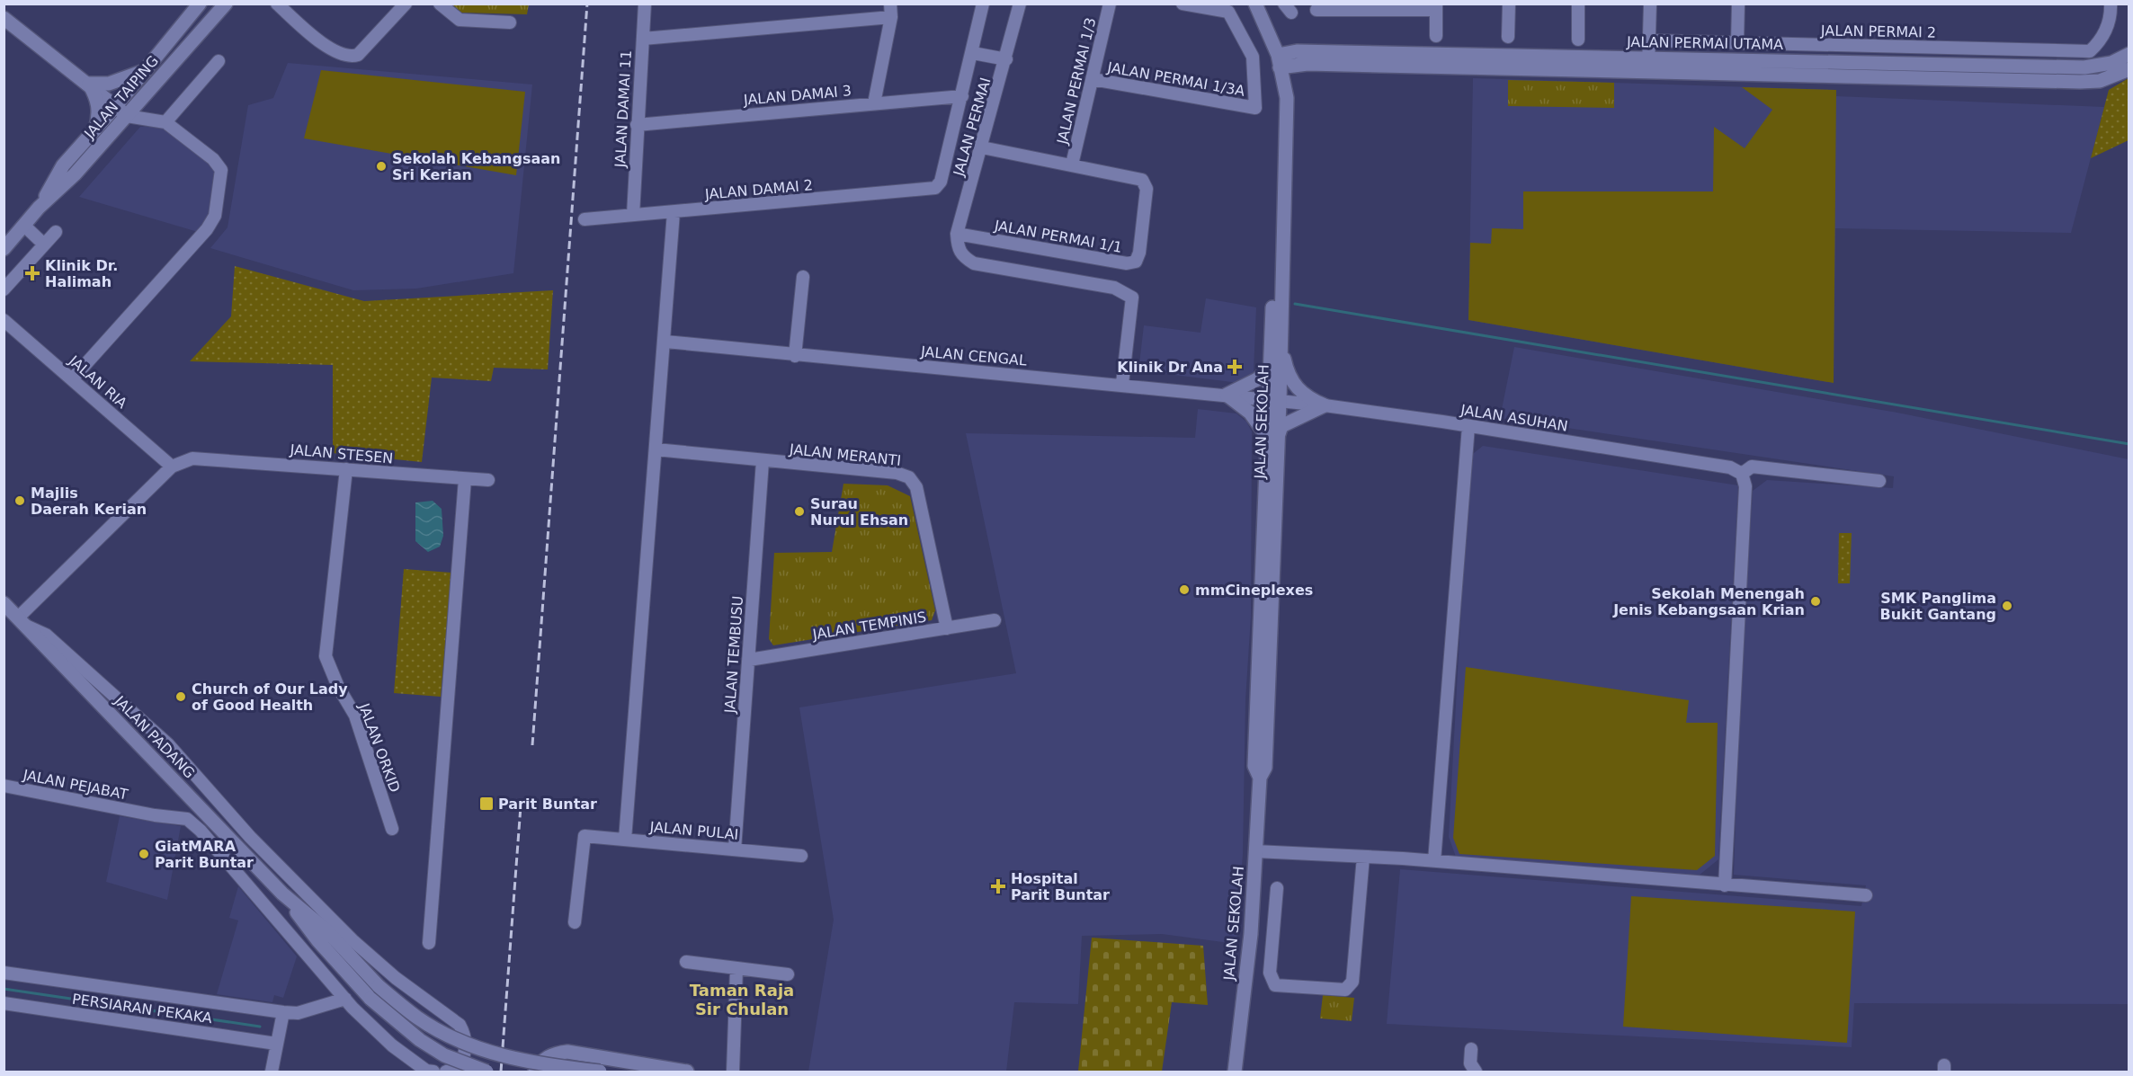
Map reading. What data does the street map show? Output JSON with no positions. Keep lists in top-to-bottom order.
{
  "streets": {
    "street": [
      "JALAN PERMAI 2",
      "JALAN PERMAI UTAMA",
      "JALAN PERMAI 1/3A",
      "JALAN PERMAI 1/3",
      "JALAN DAMAI 3",
      "JALAN TAIPING",
      "JALAN DAMAI 11",
      "JALAN PERMAI",
      "JALAN DAMAI 2",
      "JALAN PERMAI 1/1",
      "JALAN CENGAL",
      "JALAN RIA",
      "JALAN ASUHAN",
      "JALAN SEKOLAH",
      "JALAN STESEN",
      "JALAN MERANTI",
      "JALAN TEMPINIS",
      "JALAN TEMBUSU",
      "JALAN PADANG",
      "JALAN ORKID",
      "JALAN PEJABAT",
      "JALAN PULAI",
      "PERSIARAN PEKAKA"
    ]
  },
  "crossings": [
    ["JALAN PERMAI UTAMA", "JALAN SEKOLAH"],
    ["JALAN PERMAI 1/3A", "JALAN PERMAI 1/3"],
    ["JALAN PERMAI 1/3", "JALAN PERMAI 1/1"],
    ["JALAN DAMAI 3", "JALAN DAMAI 11"],
    ["JALAN DAMAI 3", "JALAN DAMAI 2"],
    ["JALAN DAMAI 11", "JALAN DAMAI 2"],
    ["JALAN PERMAI", "JALAN PERMAI 1/1"],
    ["JALAN PERMAI", "JALAN CENGAL"],
    ["JALAN CENGAL", "JALAN ASUHAN"],
    ["JALAN CENGAL", "JALAN SEKOLAH"],
    ["JALAN RIA", "JALAN STESEN"],
    ["JALAN ASUHAN", "JALAN SEKOLAH"],
    ["JALAN STESEN", "JALAN ORKID"],
    ["JALAN MERANTI", "JALAN TEMPINIS"],
    ["JALAN MERANTI", "JALAN TEMBUSU"],
    ["JALAN TEMPINIS", "JALAN TEMBUSU"],
    ["JALAN TEMBUSU", "JALAN PULAI"]
  ],
  "districts": ["Taman Raja Sir Chulan"],
  "places": {
    "other": [
      "Sekolah Kebangsaan Sri Kerian",
      "Majlis Daerah Kerian",
      "Surau Nurul Ehsan",
      "mmCineplexes",
      "Sekolah Menengah Jenis Kebangsaan Krian",
      "SMK Panglima Bukit Gantang",
      "Church of Our Lady of Good Health",
      "GiatMARA Parit Buntar"
    ],
    "health": ["Klinik Dr. Halimah", "Klinik Dr Ana", "Hospital Parit Buntar"],
    "transit": ["Parit Buntar"]
  }
}
